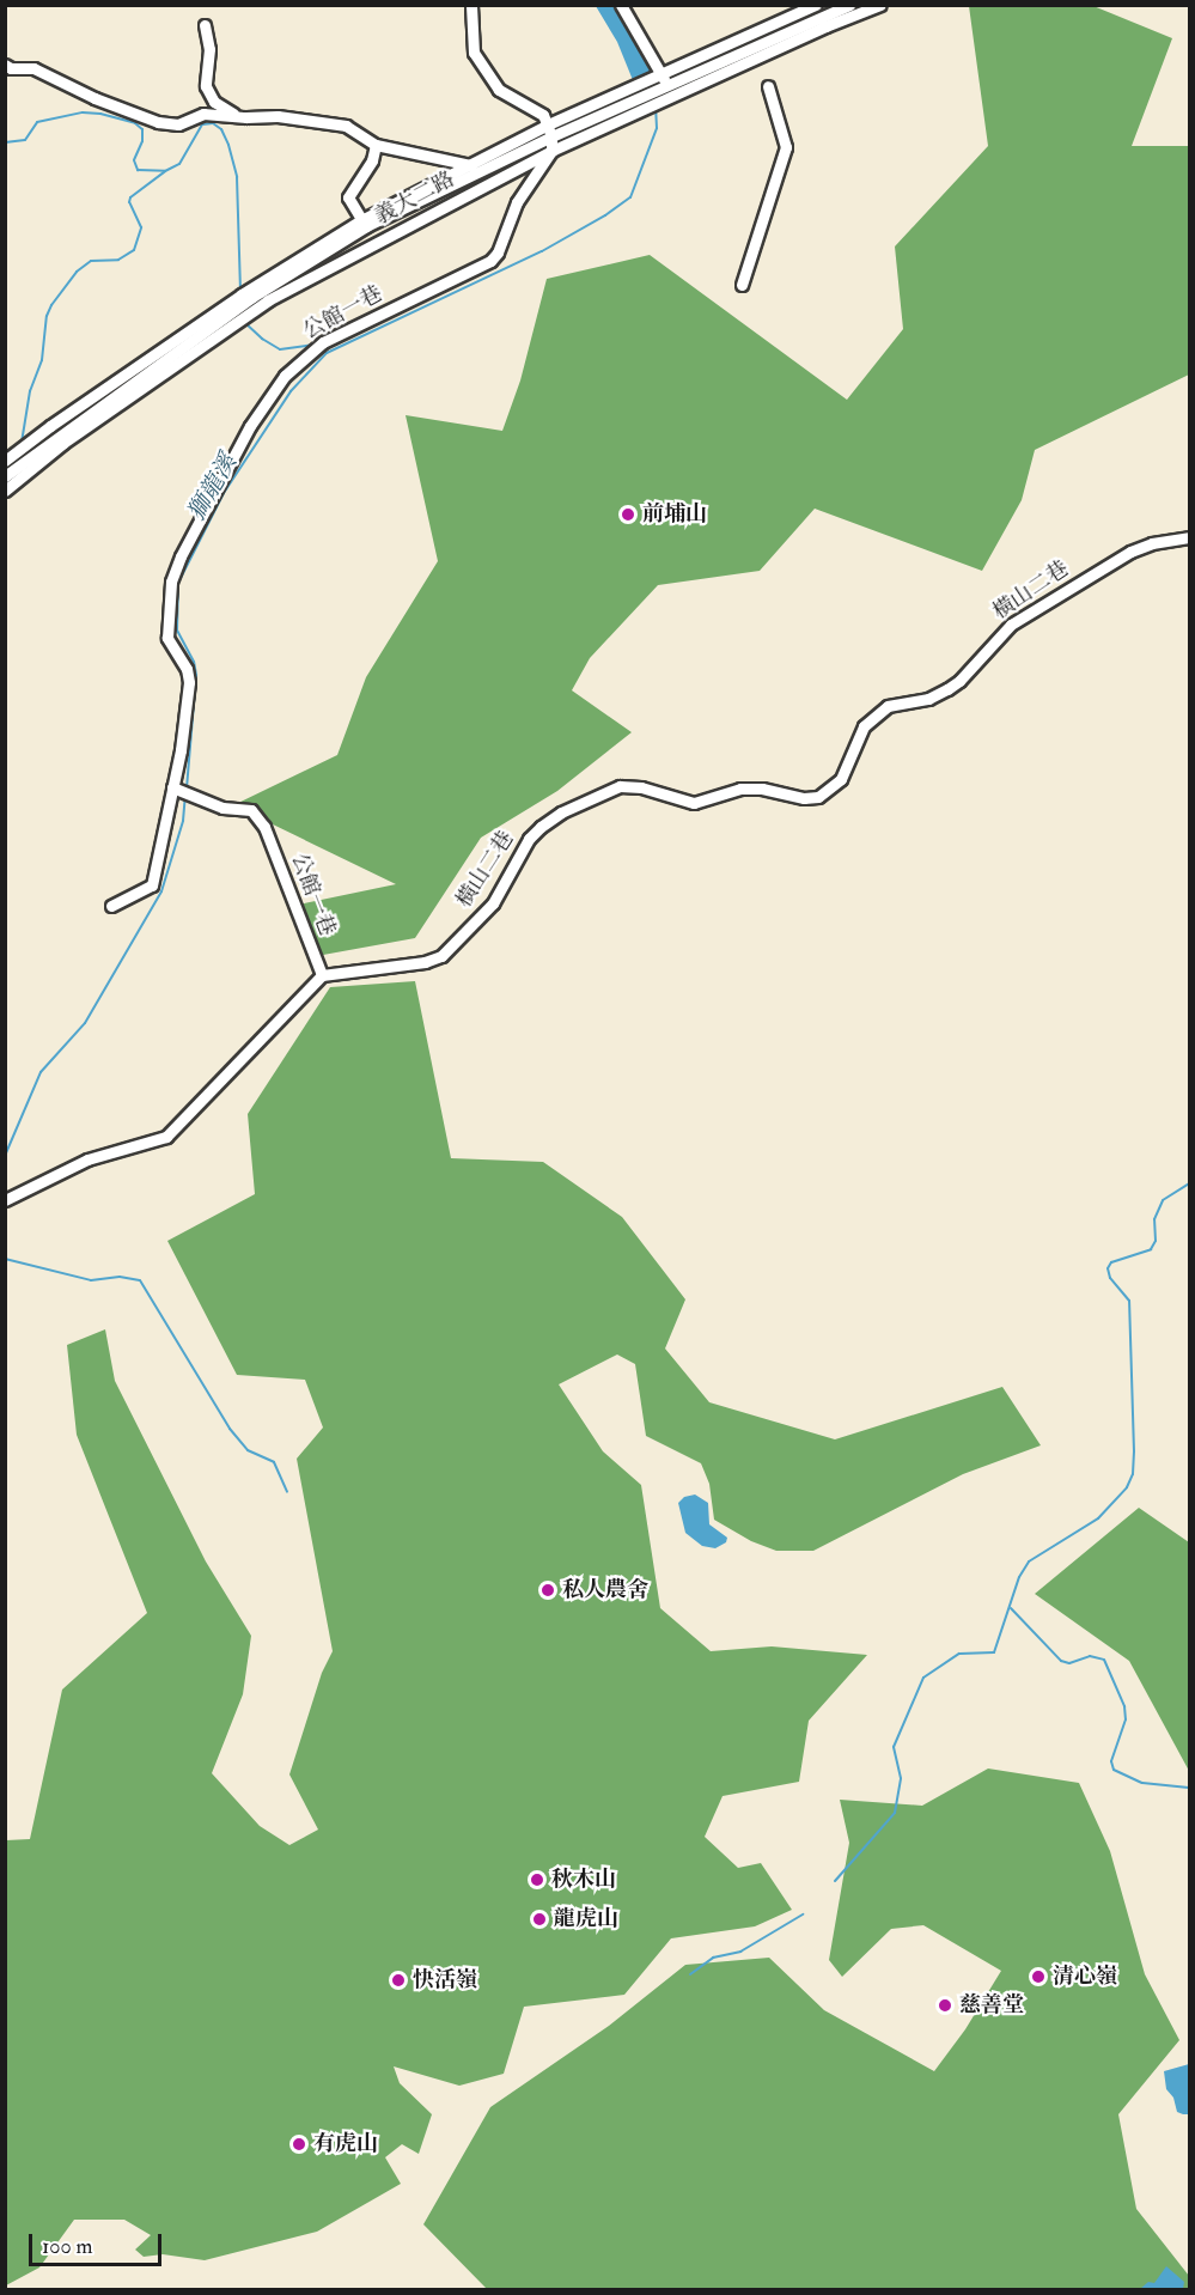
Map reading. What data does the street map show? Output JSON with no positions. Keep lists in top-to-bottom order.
{
  "streets": {
    "street": ["義大二路", "公館一巷", "橫山二巷"]
  },
  "crossings": [
    ["義大二路", "公館一巷"],
    ["公館一巷", "橫山二巷"]
  ],
  "water": ["獅龍溪"],
  "places": [
    "前埔山",
    "私人農舍",
    "秋木山",
    "龍虎山",
    "清心嶺",
    "快活嶺",
    "慈善堂",
    "有虎山"
  ],
  "scale_bar": "100 m"
}
